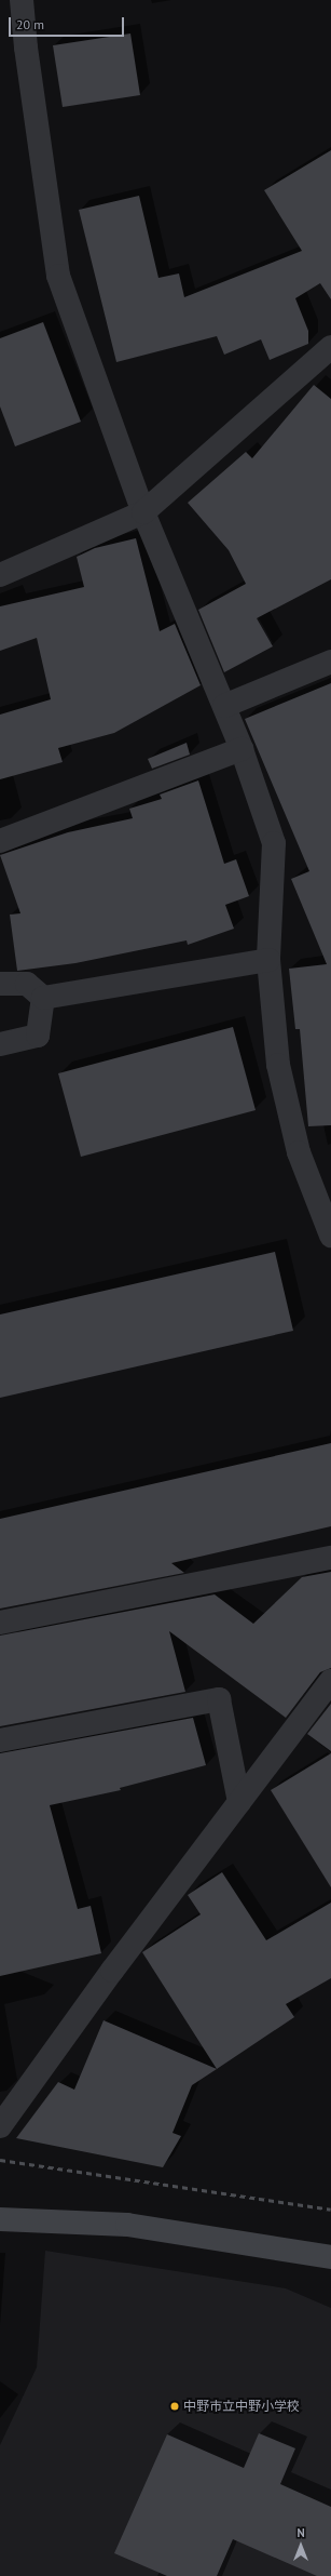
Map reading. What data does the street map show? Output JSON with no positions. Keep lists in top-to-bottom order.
{
  "places": ["中野市立中野小学校"],
  "scale_bar": "20 m",
  "north": "top"
}
